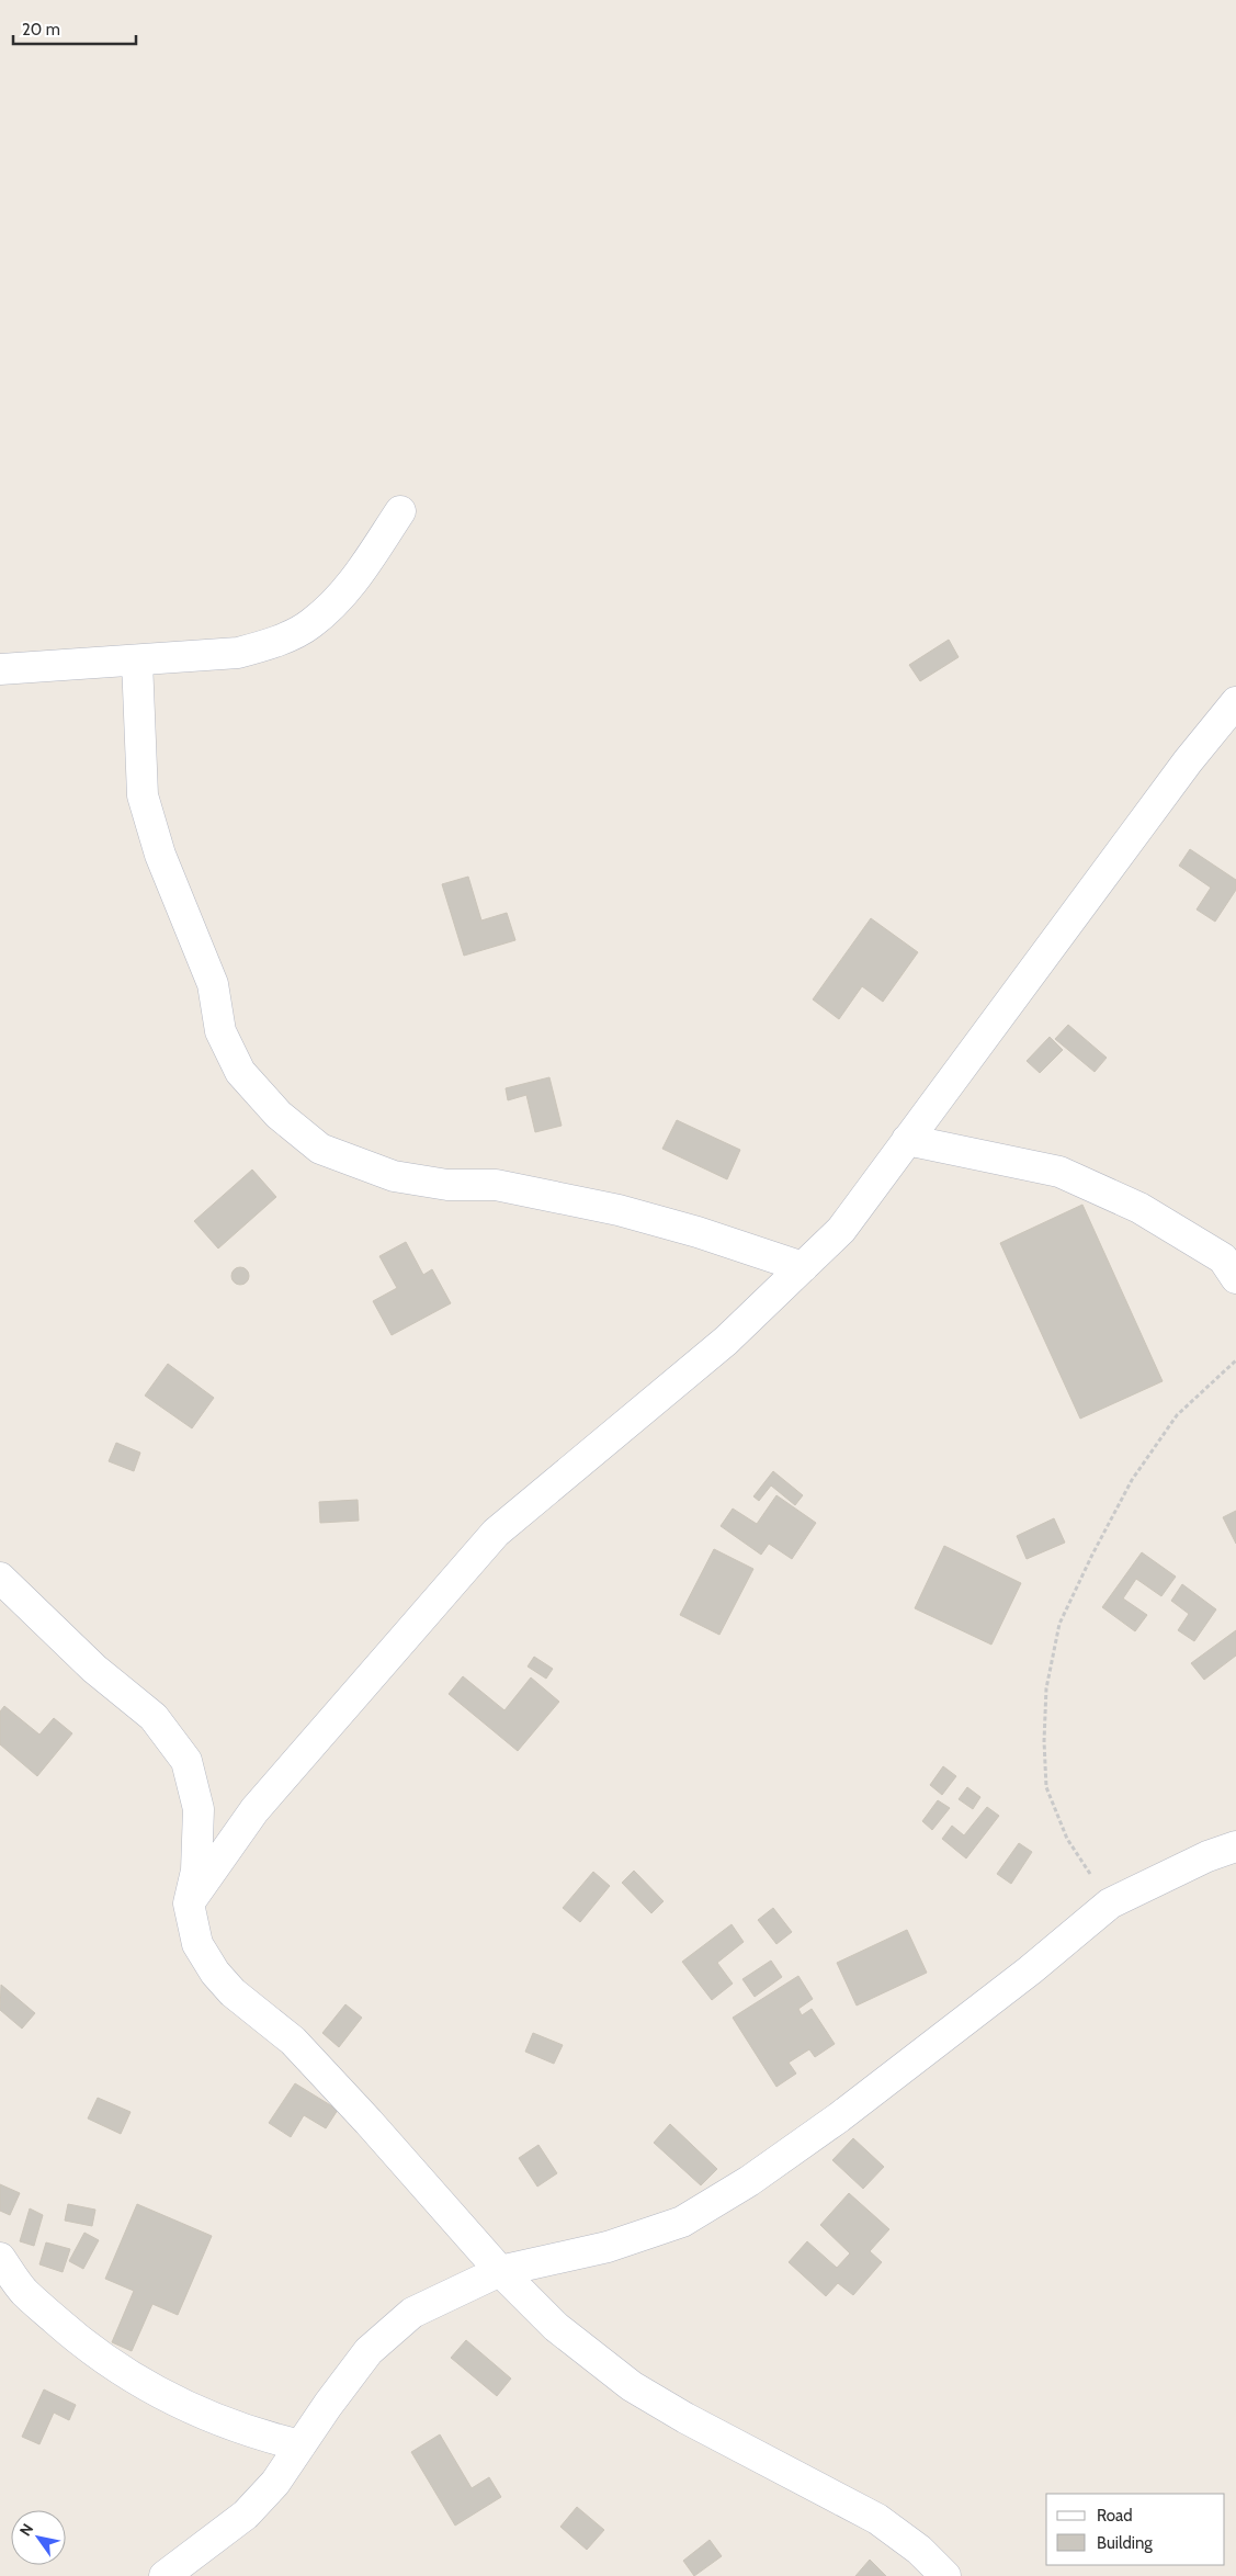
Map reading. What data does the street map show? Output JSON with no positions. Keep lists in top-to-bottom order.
{
  "legend": ["Road", "Building"],
  "scale_bar": "20 m",
  "north": "top left"
}
